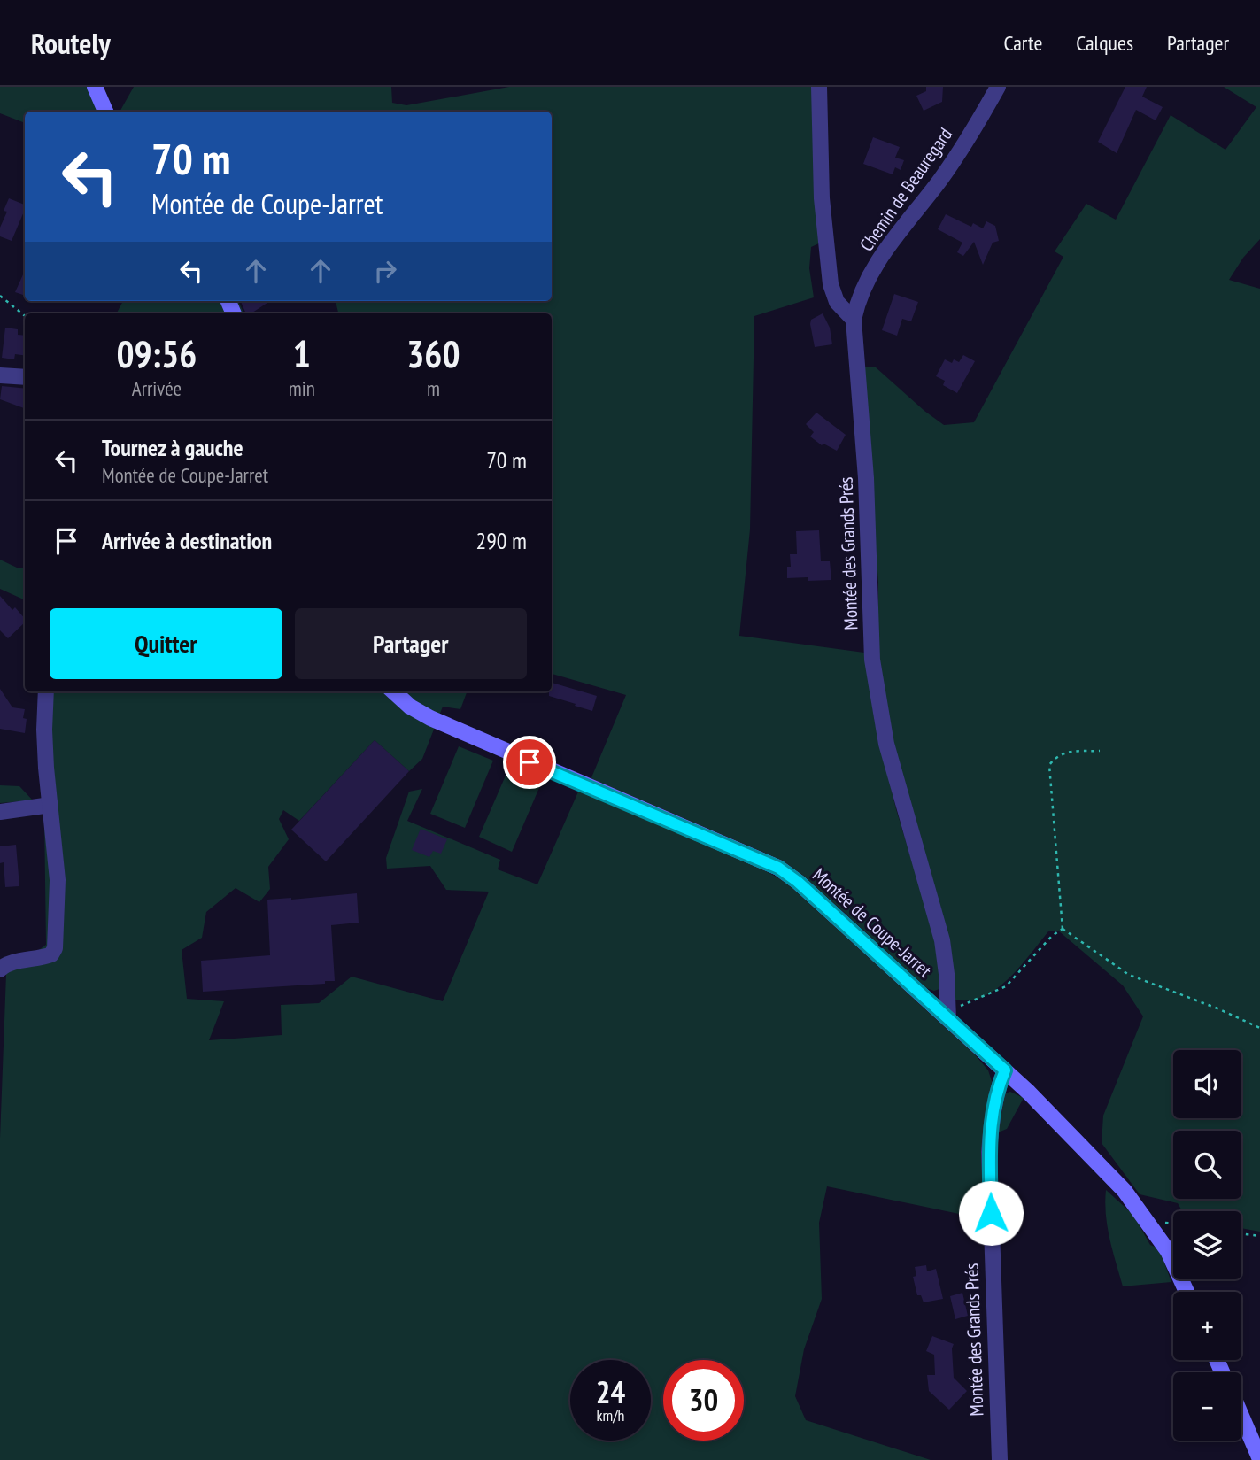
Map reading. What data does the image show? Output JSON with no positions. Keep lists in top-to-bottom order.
{
  "streets": {
    "main road": ["Montée de Coupe-Jarret"],
    "street": ["Chemin de Beauregard", "Montée des Grands Prés"]
  },
  "crossings": [
    ["Chemin de Beauregard", "Montée des Grands Prés"],
    ["Montée des Grands Prés", "Montée de Coupe-Jarret"]
  ],
  "page": {
    "header": "Routely",
    "nav": ["Carte", "Calques", "Partager"],
    "turn": ["70 m", "Montée de Coupe-Jarret"],
    "eta": [
      "09:56",
      "Arrivée",
      "1",
      "min",
      "360",
      "m"
    ],
    "list": [
      {
        "name": "Tournez à gauche",
        "note": "Montée de Coupe-Jarret",
        "value": "70 m"
      },
      {
        "name": "Arrivée à destination",
        "value": "290 m"
      }
    ],
    "buttons": ["Quitter", "Partager"],
    "map_buttons": ["+", "−"],
    "speed": "24 km/h",
    "limit": "30"
  }
}
